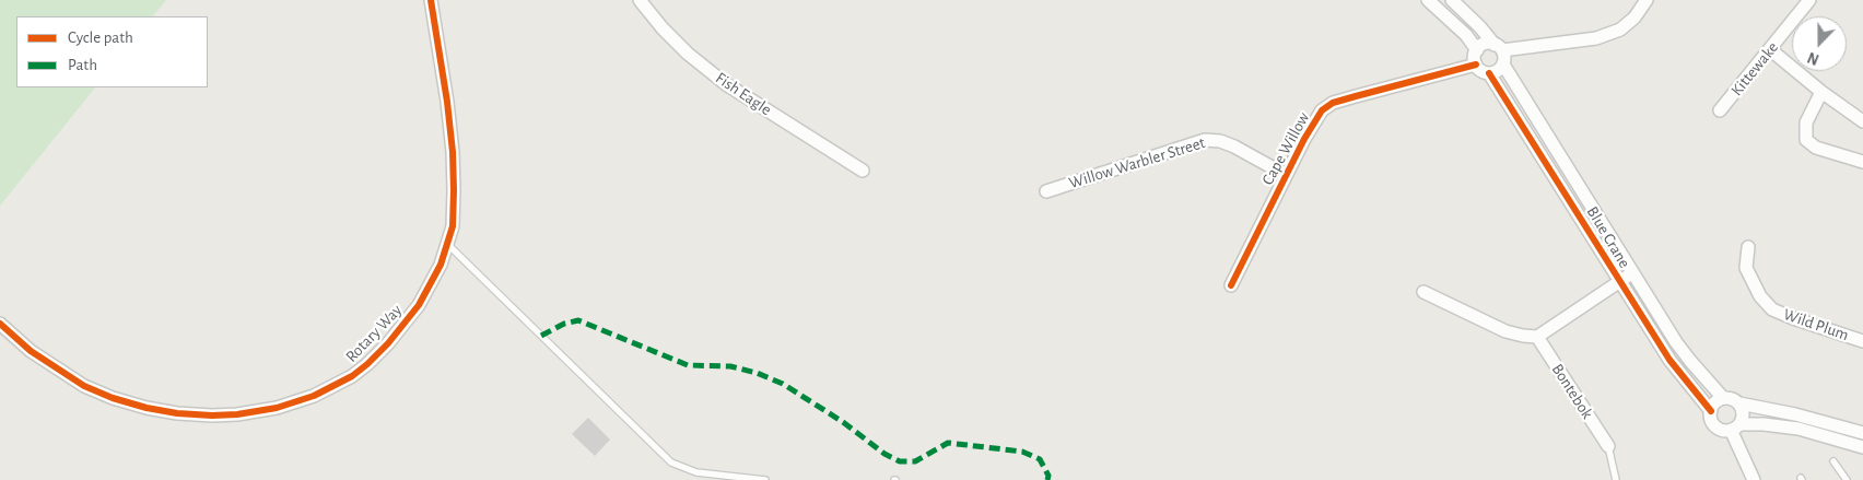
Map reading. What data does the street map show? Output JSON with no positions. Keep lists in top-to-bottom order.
{
  "streets": {
    "street": [
      "Kittewake",
      "Fish Eagle",
      "Cape Willow",
      "Willow Warbler Street",
      "Blue Crane",
      "Wild Plum",
      "Rotary Way",
      "Bontebok"
    ]
  },
  "crossings": [
    ["Cape Willow", "Willow Warbler Street"],
    ["Cape Willow", "Blue Crane"]
  ],
  "legend": ["Cycle path", "Path"],
  "north": "bottom"
}
